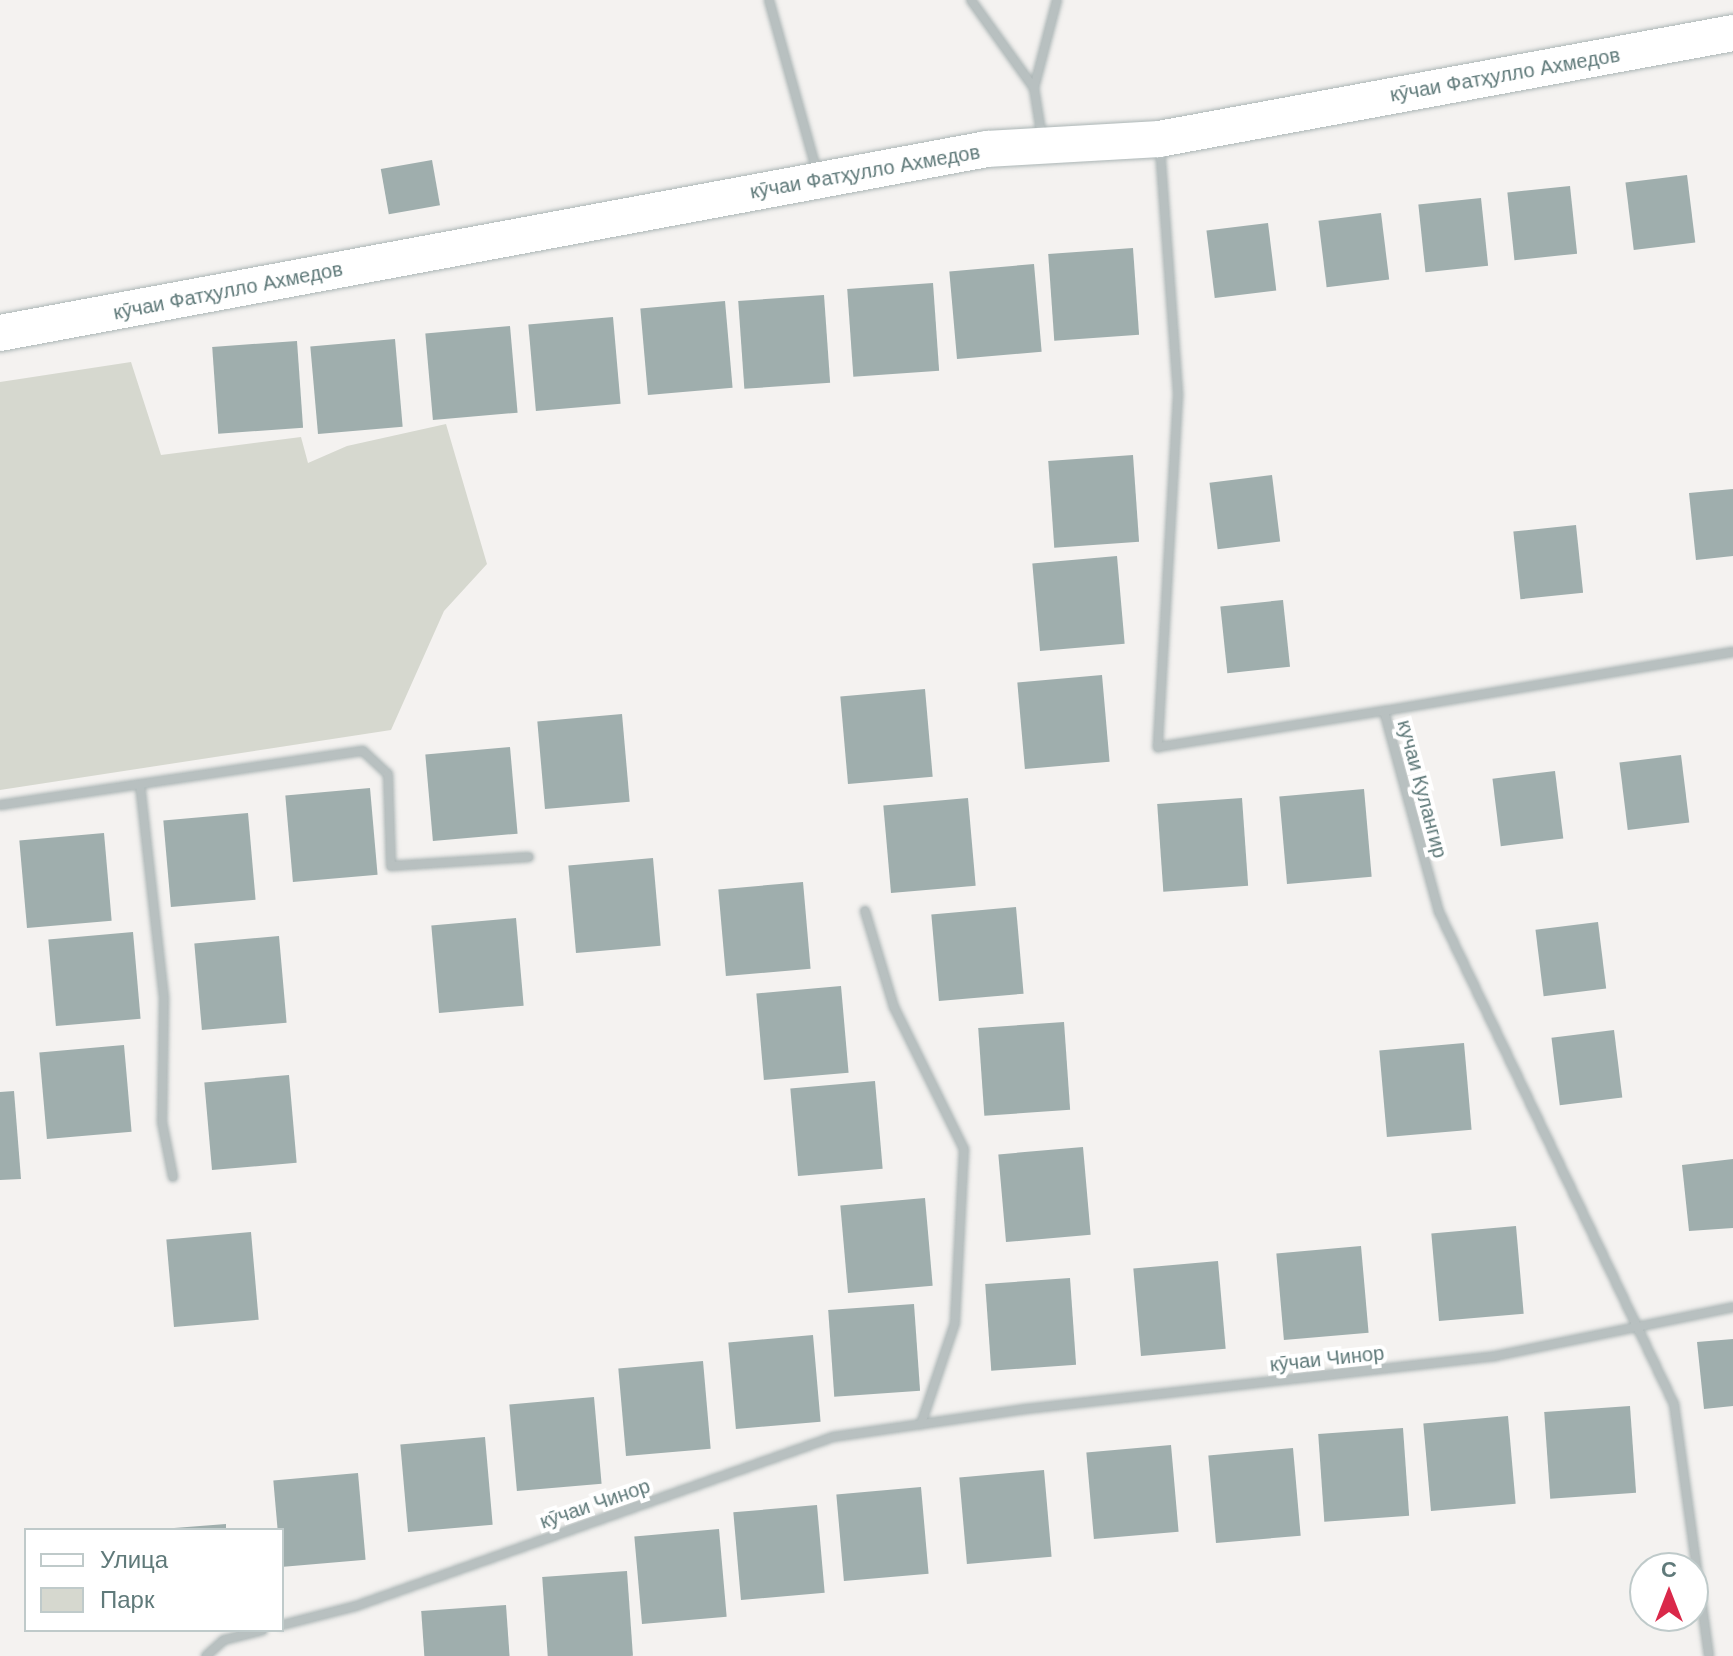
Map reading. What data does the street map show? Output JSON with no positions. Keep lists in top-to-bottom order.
{
  "streets": {
    "main road": ["кӯчаи Фатҳулло Ахмедов"],
    "street": ["кучаи Кулангир", "кӯчаи Чинор"]
  },
  "crossings": [
    ["кӯчаи Фатҳулло Ахмедов", "кучаи Кулангир"],
    ["кучаи Кулангир", "кӯчаи Чинор"]
  ],
  "legend": ["Улица", "Парк"],
  "north": "top"
}
